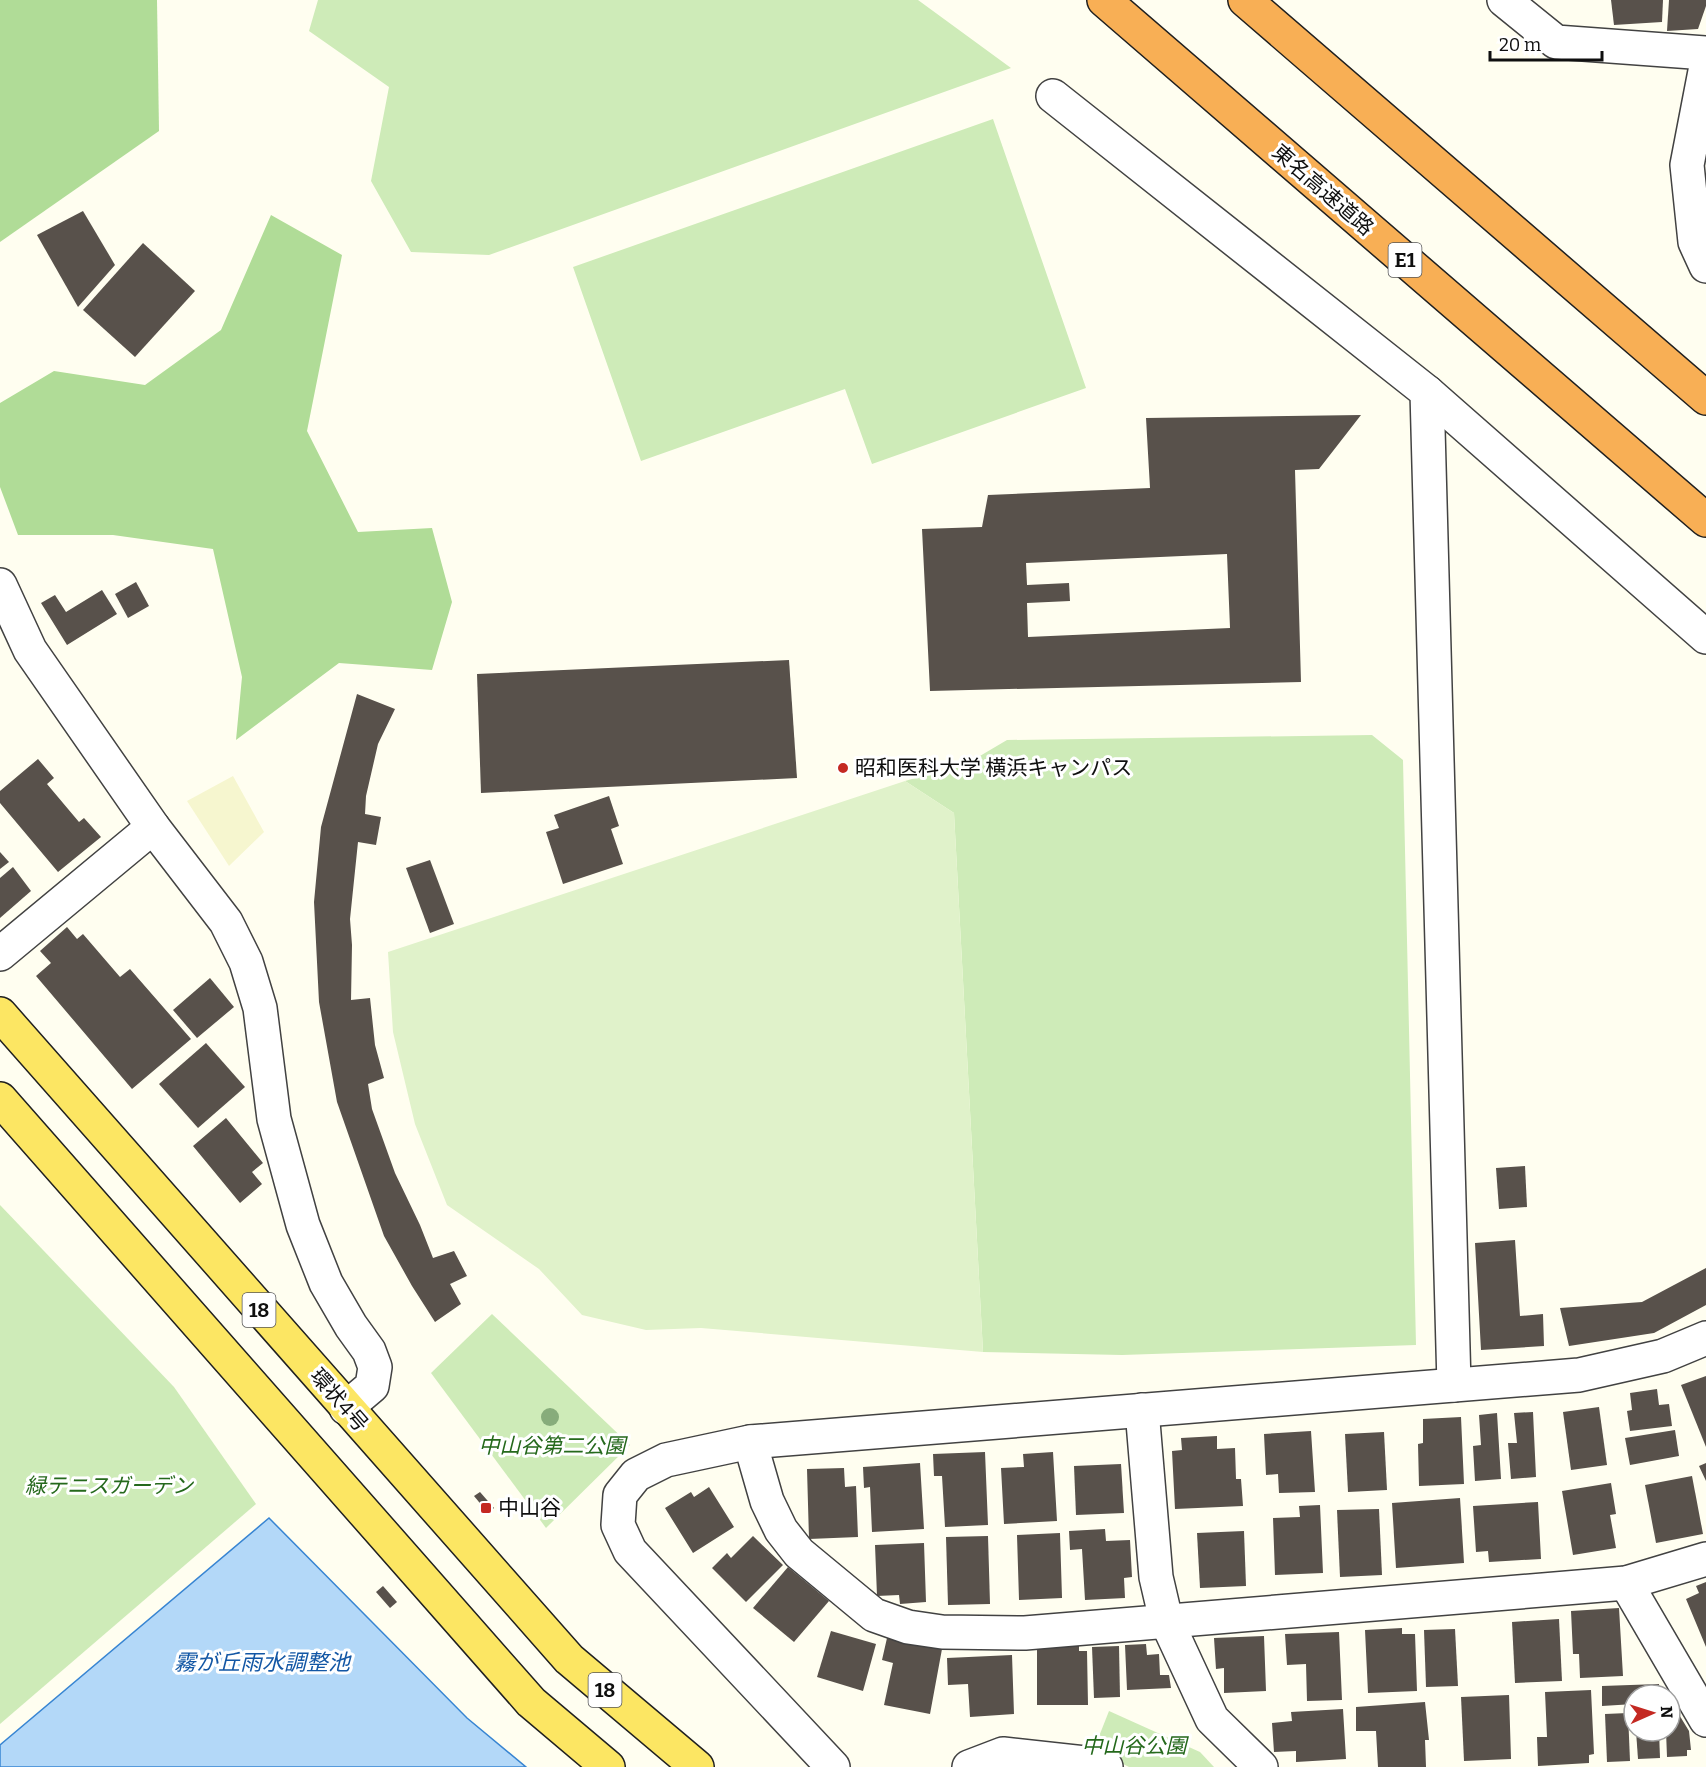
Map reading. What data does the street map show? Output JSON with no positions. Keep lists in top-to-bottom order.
{
  "streets": {
    "highway": ["東名高速道路", "E1"],
    "main road": ["18", "環状4号"]
  },
  "water": ["霧が丘雨水調整池"],
  "parks": ["中山谷第二公園", "緑テニスガーデン", "中山谷公園"],
  "places": {
    "other": ["昭和医科大学 横浜キャンパス"],
    "transit": ["中山谷"]
  },
  "scale_bar": "20 m",
  "north": "right"
}
